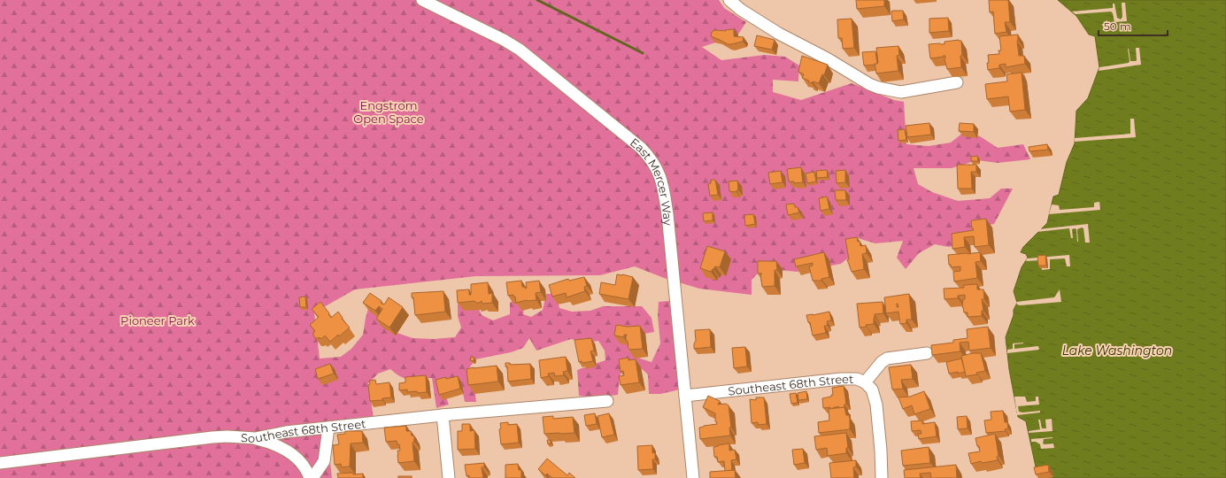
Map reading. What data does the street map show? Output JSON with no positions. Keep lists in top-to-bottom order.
{
  "streets": {
    "street": ["East Mercer Way", "Southeast 68th Street"]
  },
  "crossings": [
    ["East Mercer Way", "Southeast 68th Street"]
  ],
  "water": ["Lake Washington"],
  "parks": ["Engstrom Open Space", "Pioneer Park"],
  "scale_bar": "50 m"
}
